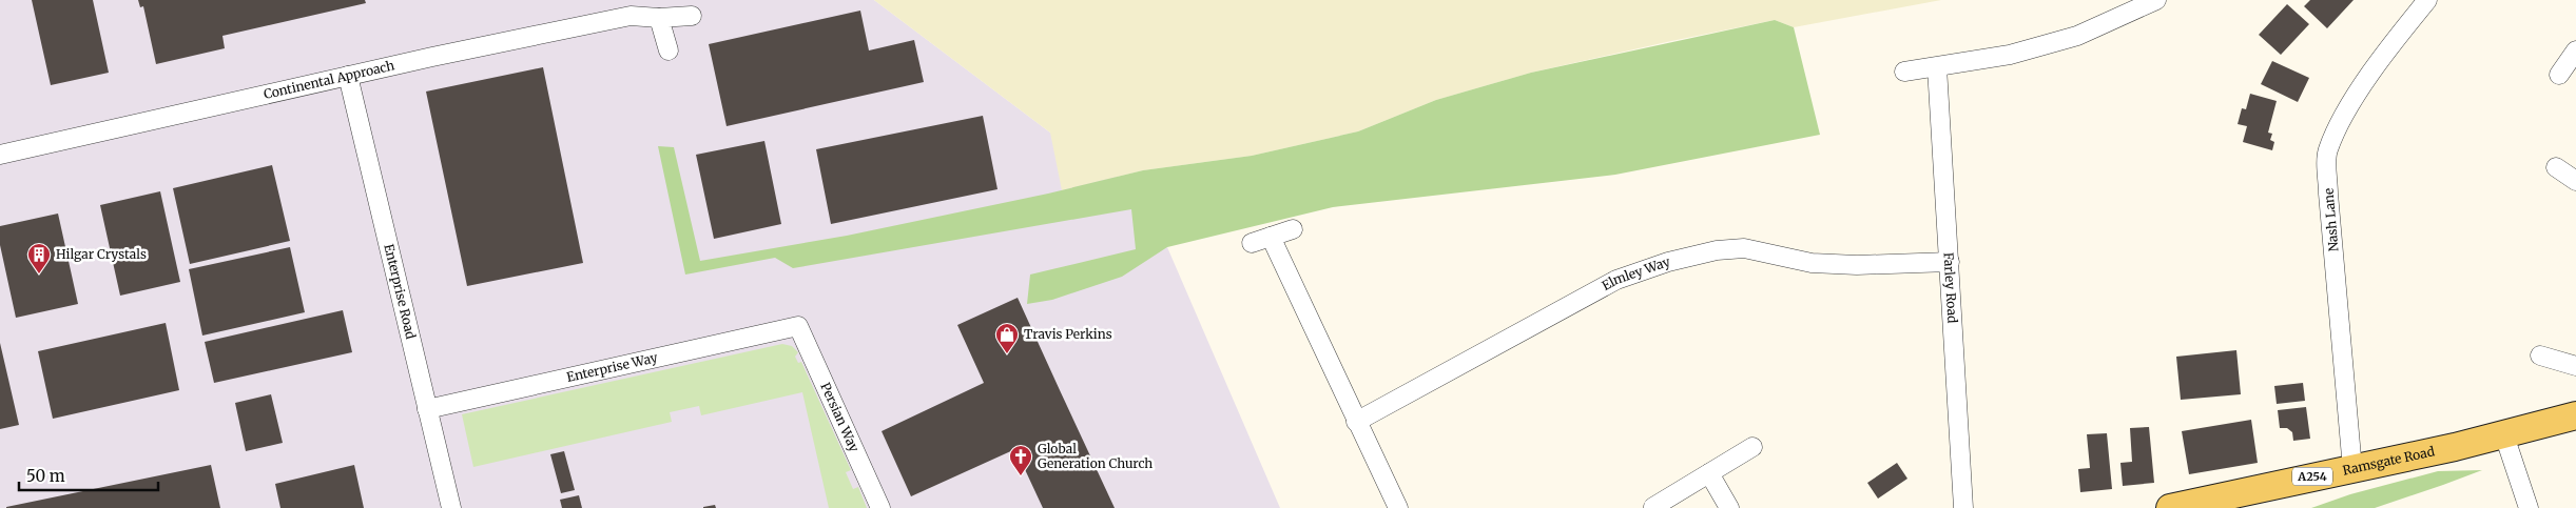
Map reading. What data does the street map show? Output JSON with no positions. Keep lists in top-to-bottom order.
{
  "streets": {
    "main road": ["Ramsgate Road", "A254"],
    "street": [
      "Continental Approach",
      "Nash Lane",
      "Elmley Way",
      "Farley Road",
      "Enterprise Road",
      "Enterprise Way",
      "Persian Way"
    ]
  },
  "crossings": [
    ["Continental Approach", "Enterprise Road"],
    ["Nash Lane", "Ramsgate Road"],
    ["Elmley Way", "Farley Road"],
    ["Enterprise Road", "Enterprise Way"],
    ["Enterprise Way", "Persian Way"]
  ],
  "places": {
    "building": ["Hilgar Crystals"],
    "shop": ["Travis Perkins"],
    "church": ["Global Generation Church"]
  },
  "scale_bar": "50 m"
}
